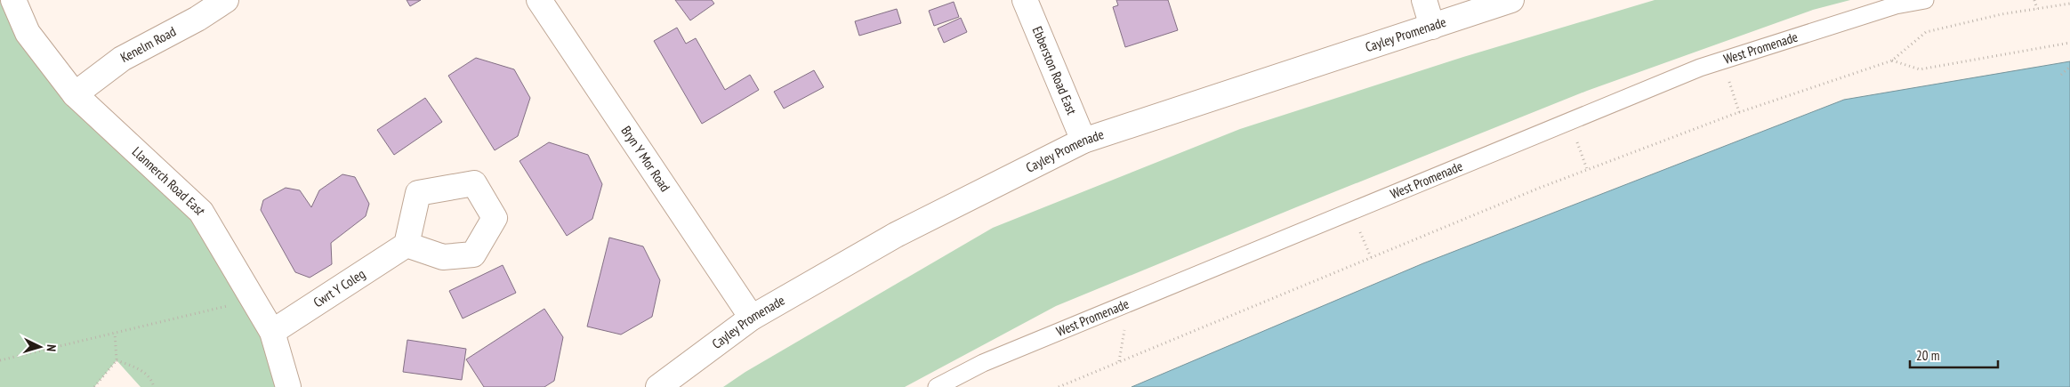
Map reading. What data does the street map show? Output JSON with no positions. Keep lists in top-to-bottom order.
{
  "streets": {
    "street": [
      "Cayley Promenade",
      "Kenelm Road",
      "Ebberston Road East",
      "Bryn Y Mor Road",
      "Llannerch Road East",
      "Cwrt Y Coleg"
    ],
    "lane": ["West Promenade"]
  },
  "crossings": [
    ["Cayley Promenade", "Ebberston Road East"],
    ["Cayley Promenade", "Bryn Y Mor Road"],
    ["Kenelm Road", "Llannerch Road East"],
    ["Llannerch Road East", "Cwrt Y Coleg"]
  ],
  "scale_bar": "20 m",
  "north": "right"
}
